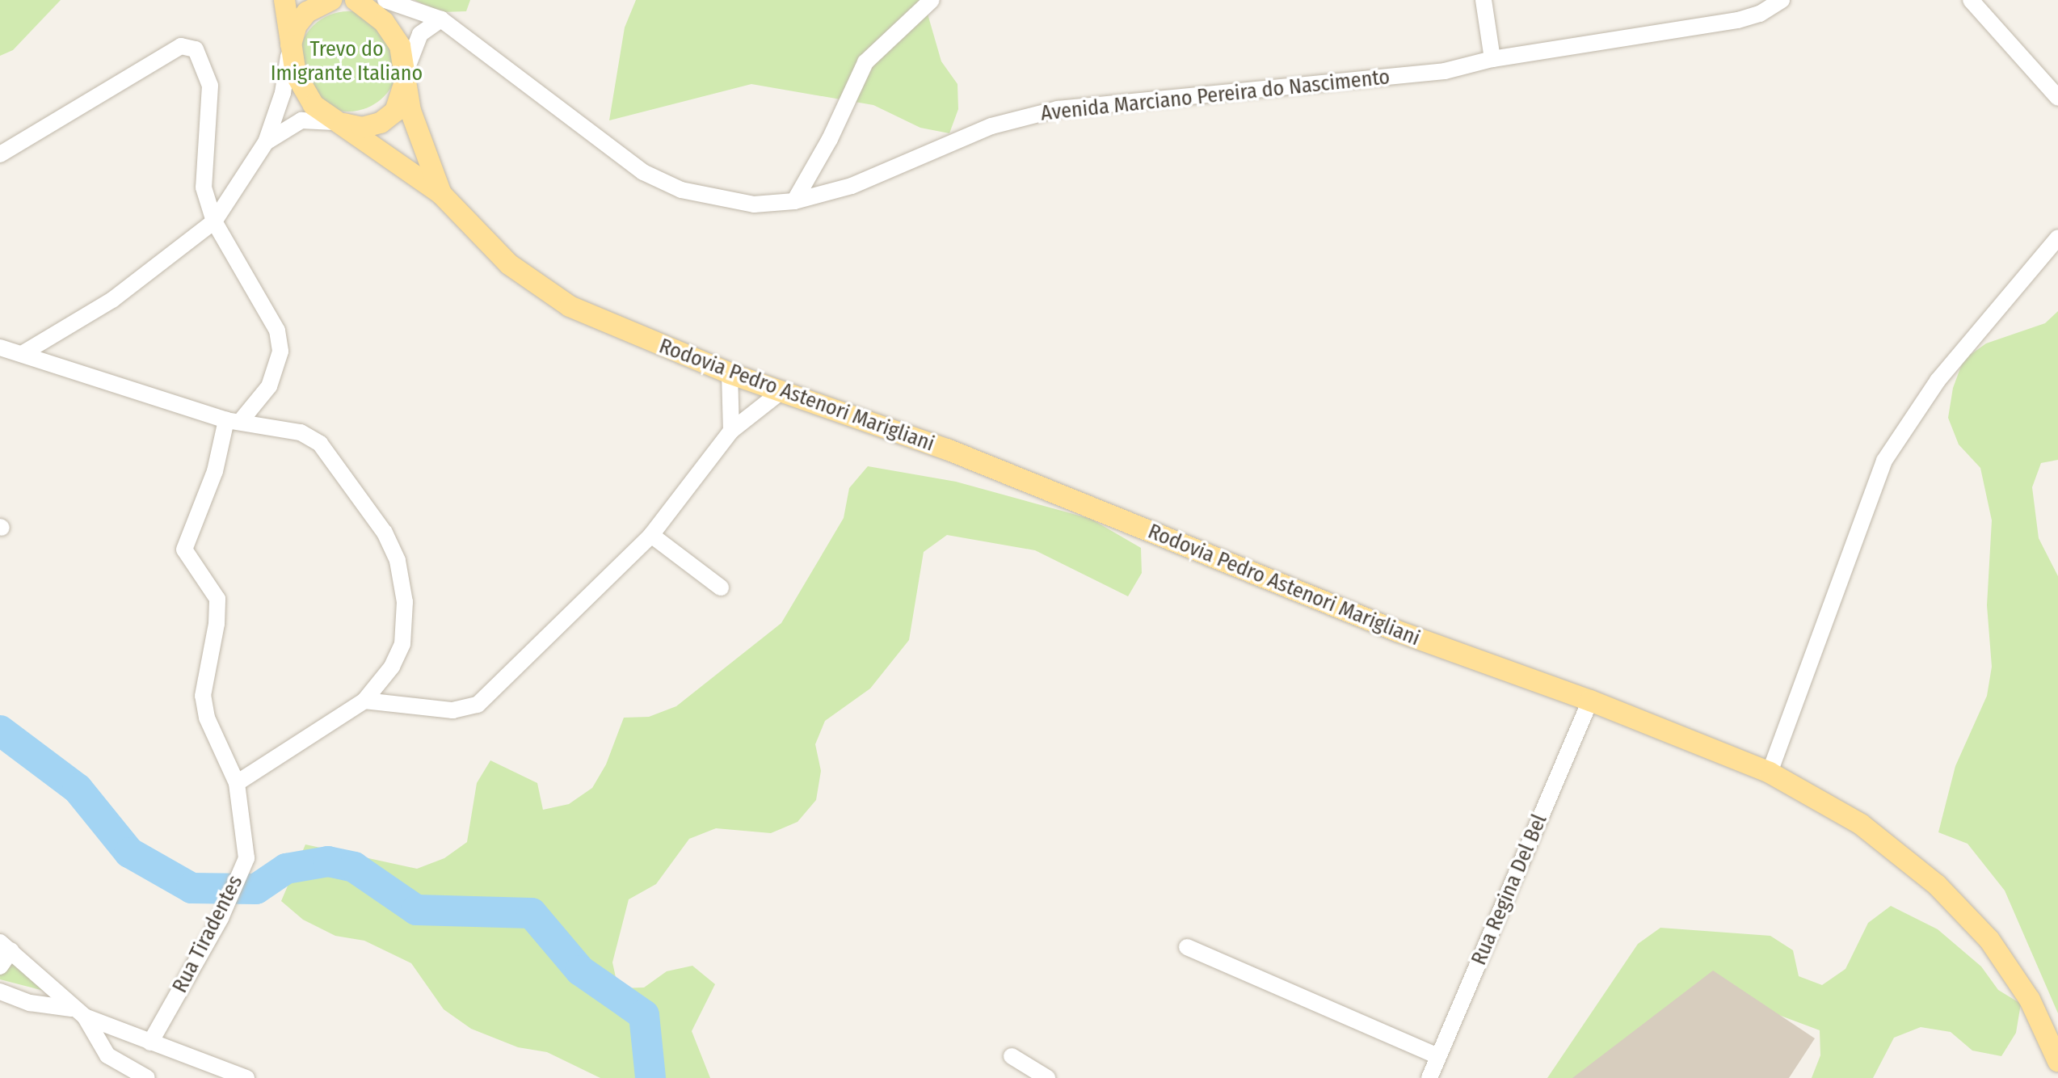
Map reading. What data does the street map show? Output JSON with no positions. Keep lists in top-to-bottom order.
{
  "streets": {
    "main road": ["Rodovia Pedro Astenori Marigliani"],
    "street": ["Avenida Marciano Pereira do Nascimento", "Rua Regina Del Bel", "Rua Tiradentes"]
  },
  "crossings": [
    ["Rodovia Pedro Astenori Marigliani", "Rua Regina Del Bel"]
  ],
  "parks": ["Trevo do Imigrante Italiano"]
}
